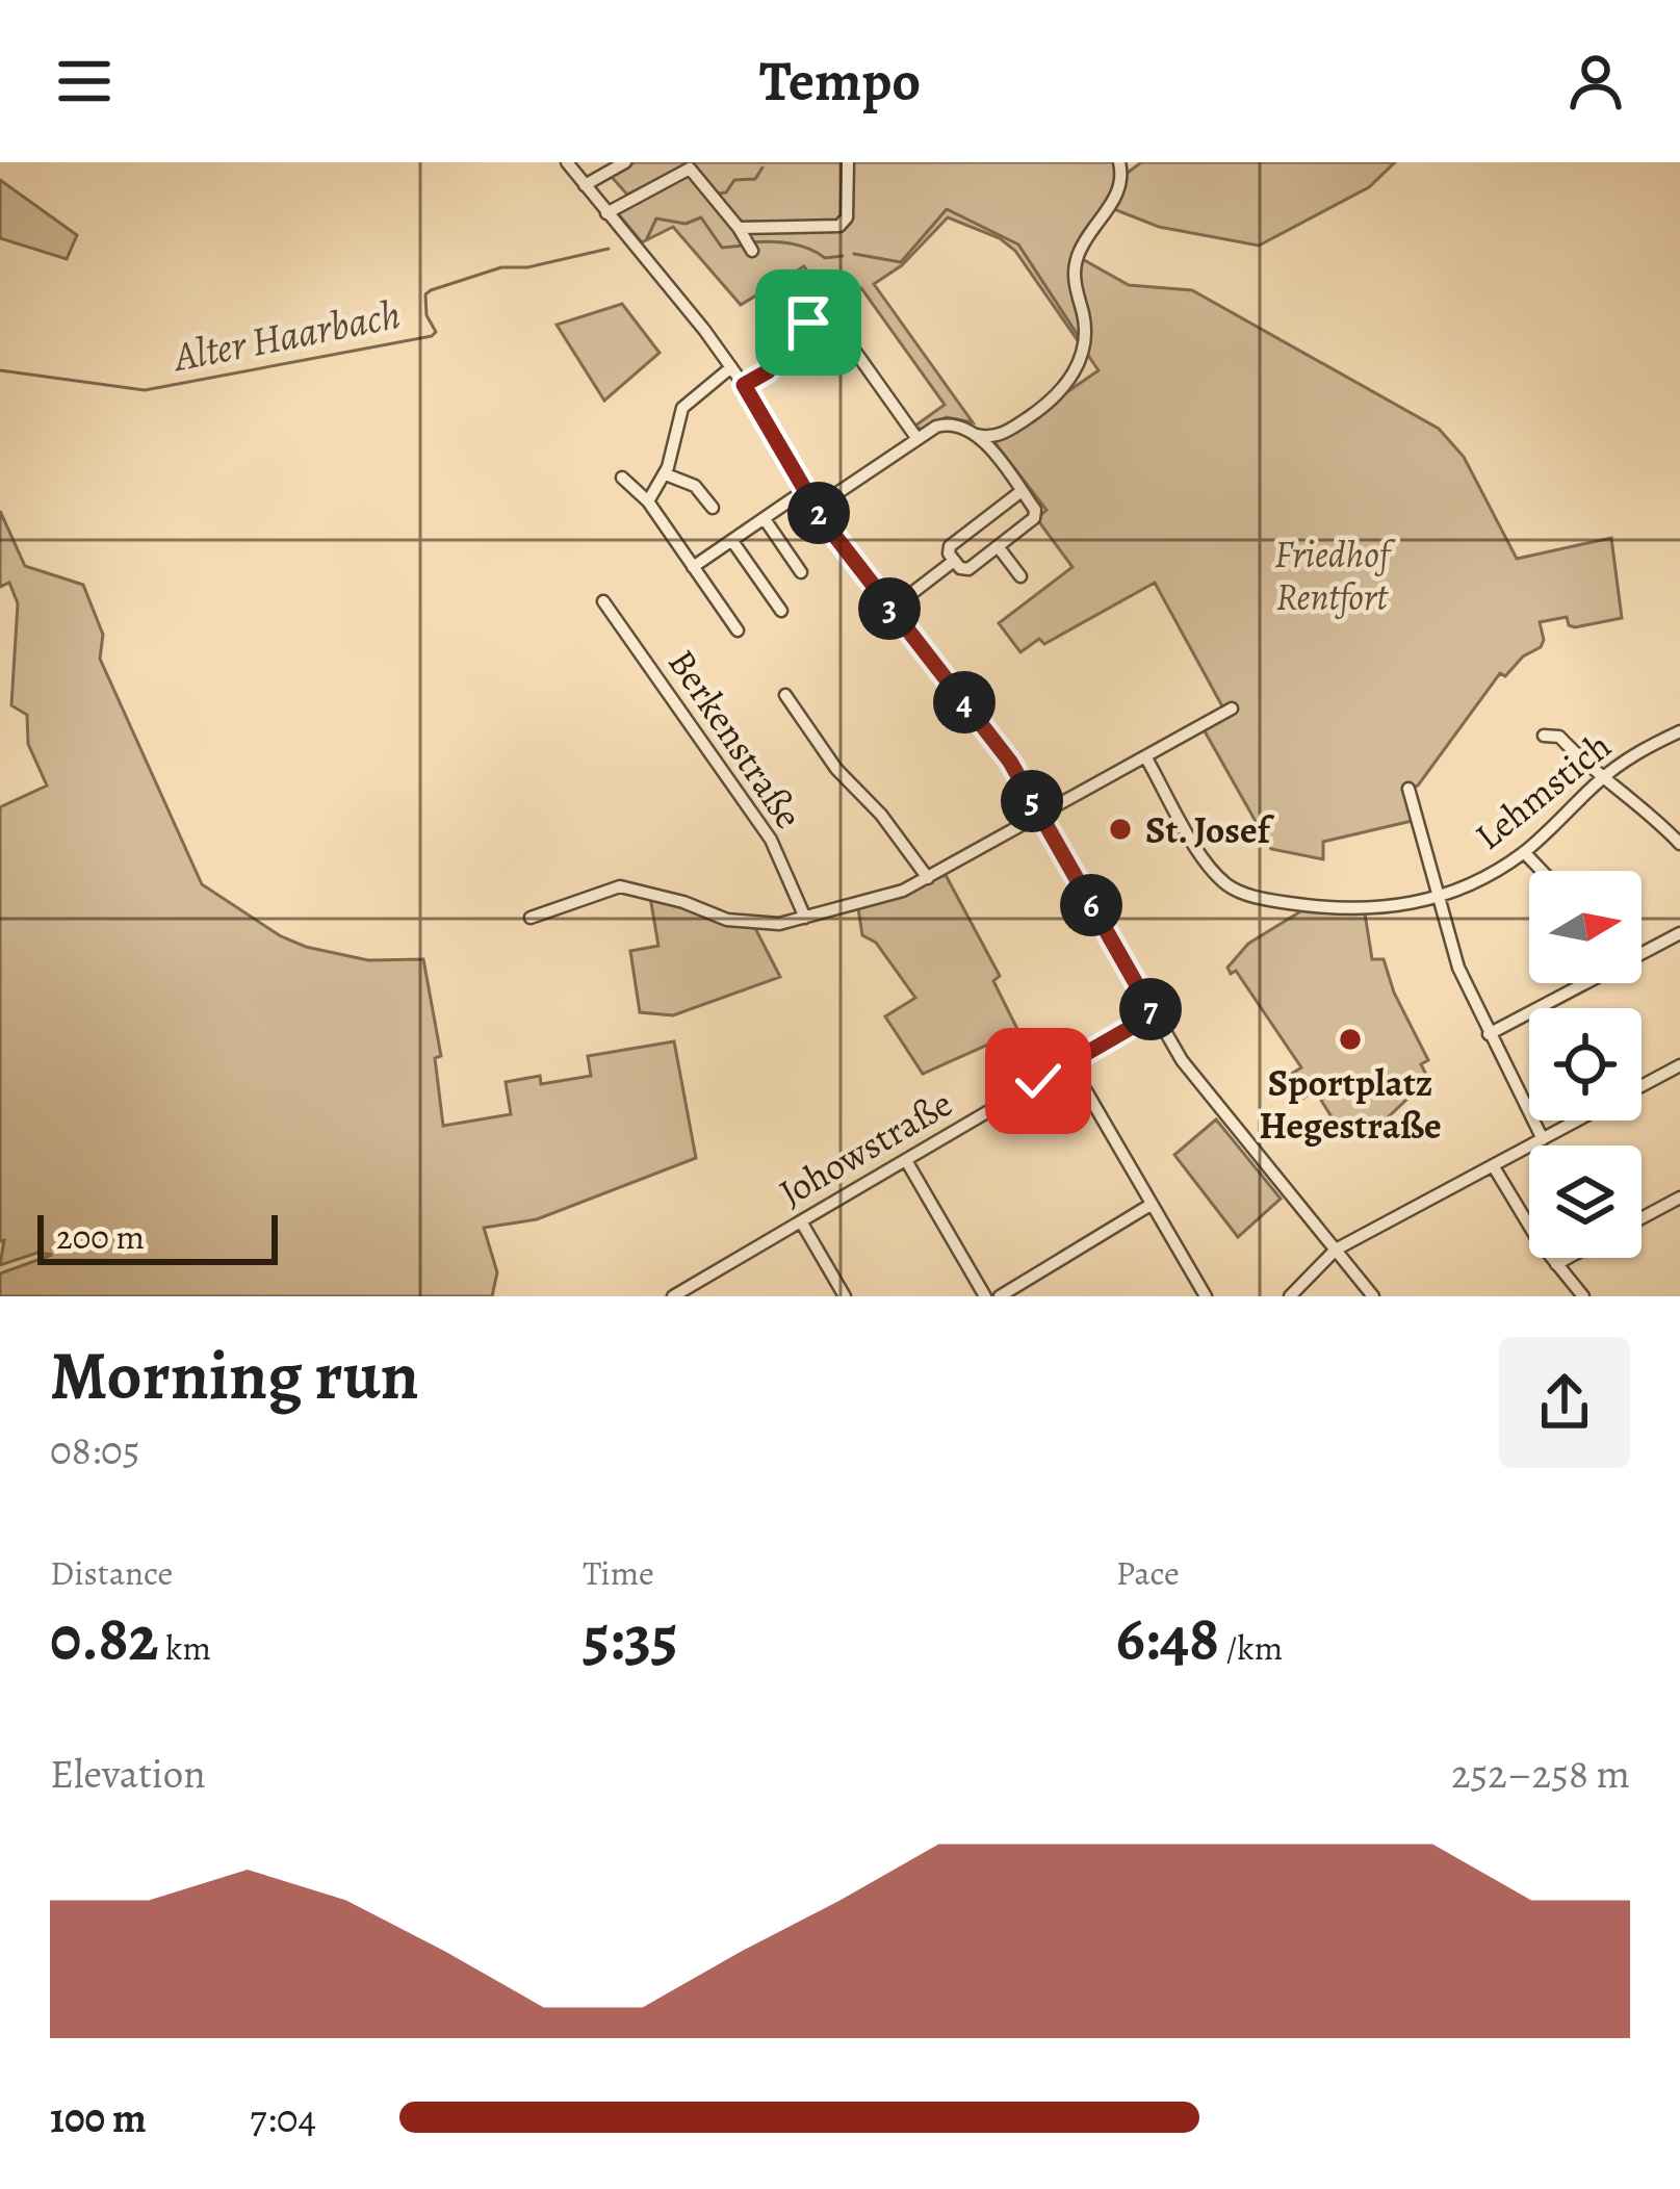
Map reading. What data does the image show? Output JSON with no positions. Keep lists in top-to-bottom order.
{
  "streets": {
    "street": ["Berkenstraße", "Lehmstich", "Johowstraße"]
  },
  "water": ["Alter Haarbach"],
  "parks": ["Friedhof Rentfort"],
  "places": ["St. Josef", "Sportplatz Hegestraße"],
  "scale_bar": "200 m",
  "north": "right",
  "page": {
    "header": "Tempo",
    "pins": [
      "2",
      "3",
      "4",
      "5",
      "6",
      "7"
    ],
    "scale": "200 m",
    "heading": ["Morning run", "08:05"],
    "stats": [
      ["Distance", "0.82 km"],
      ["Time", "5:35"],
      ["Pace", "6:48 /km"]
    ],
    "chart": ["Elevation", "252–258 m"],
    "list": [
      {
        "name": "100 m",
        "note": "7:04"
      }
    ]
  }
}
